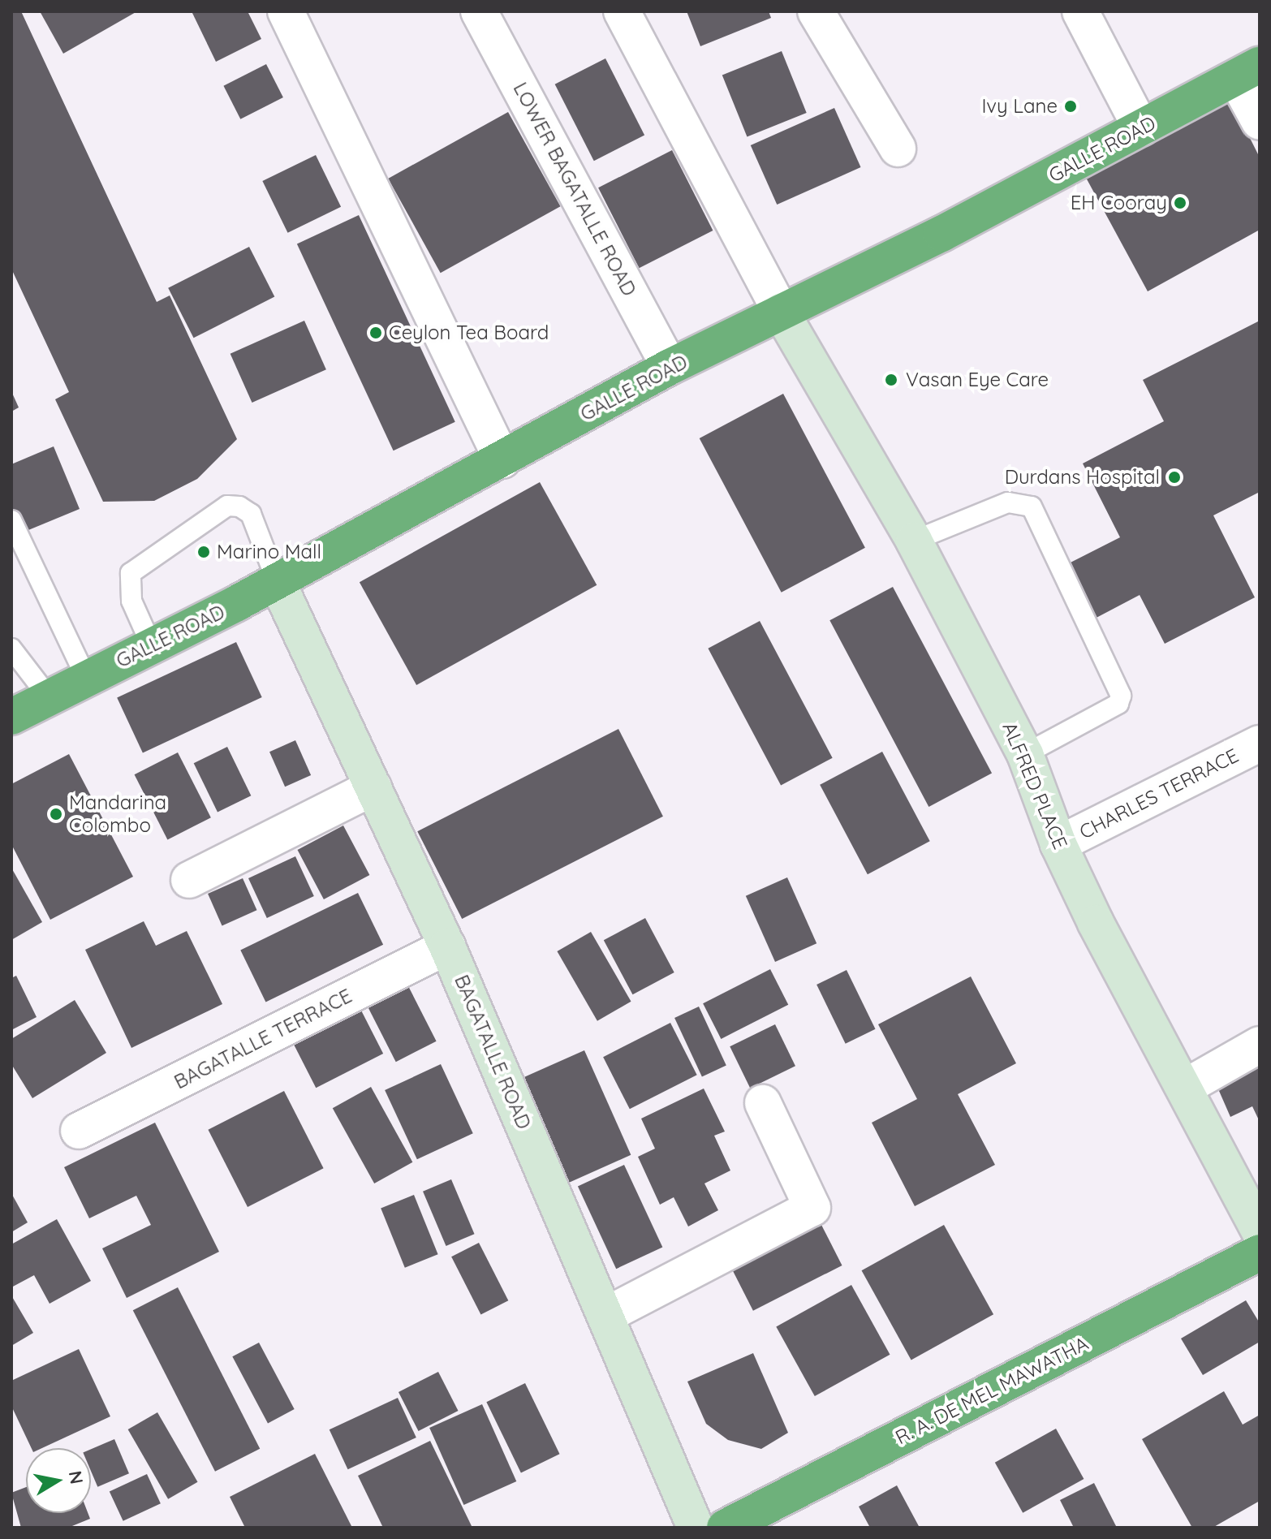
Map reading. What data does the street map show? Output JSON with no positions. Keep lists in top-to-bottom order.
{
  "streets": {
    "highway": ["GALLE ROAD", "R. A. DE MEL MAWATHA"],
    "main road": ["ALFRED PLACE", "BAGATALLE ROAD"],
    "street": ["LOWER BAGATALLE ROAD", "CHARLES TERRACE", "BAGATALLE TERRACE"]
  },
  "crossings": [
    ["GALLE ROAD", "LOWER BAGATALLE ROAD"],
    ["GALLE ROAD", "ALFRED PLACE"],
    ["GALLE ROAD", "BAGATALLE ROAD"],
    ["ALFRED PLACE", "CHARLES TERRACE"],
    ["BAGATALLE TERRACE", "BAGATALLE ROAD"]
  ],
  "places": [
    "Ivy Lane",
    "EH Cooray",
    "Ceylon Tea Board",
    "Vasan Eye Care",
    "Durdans Hospital",
    "Marino Mall",
    "Mandarina Colombo"
  ],
  "north": "right"
}
